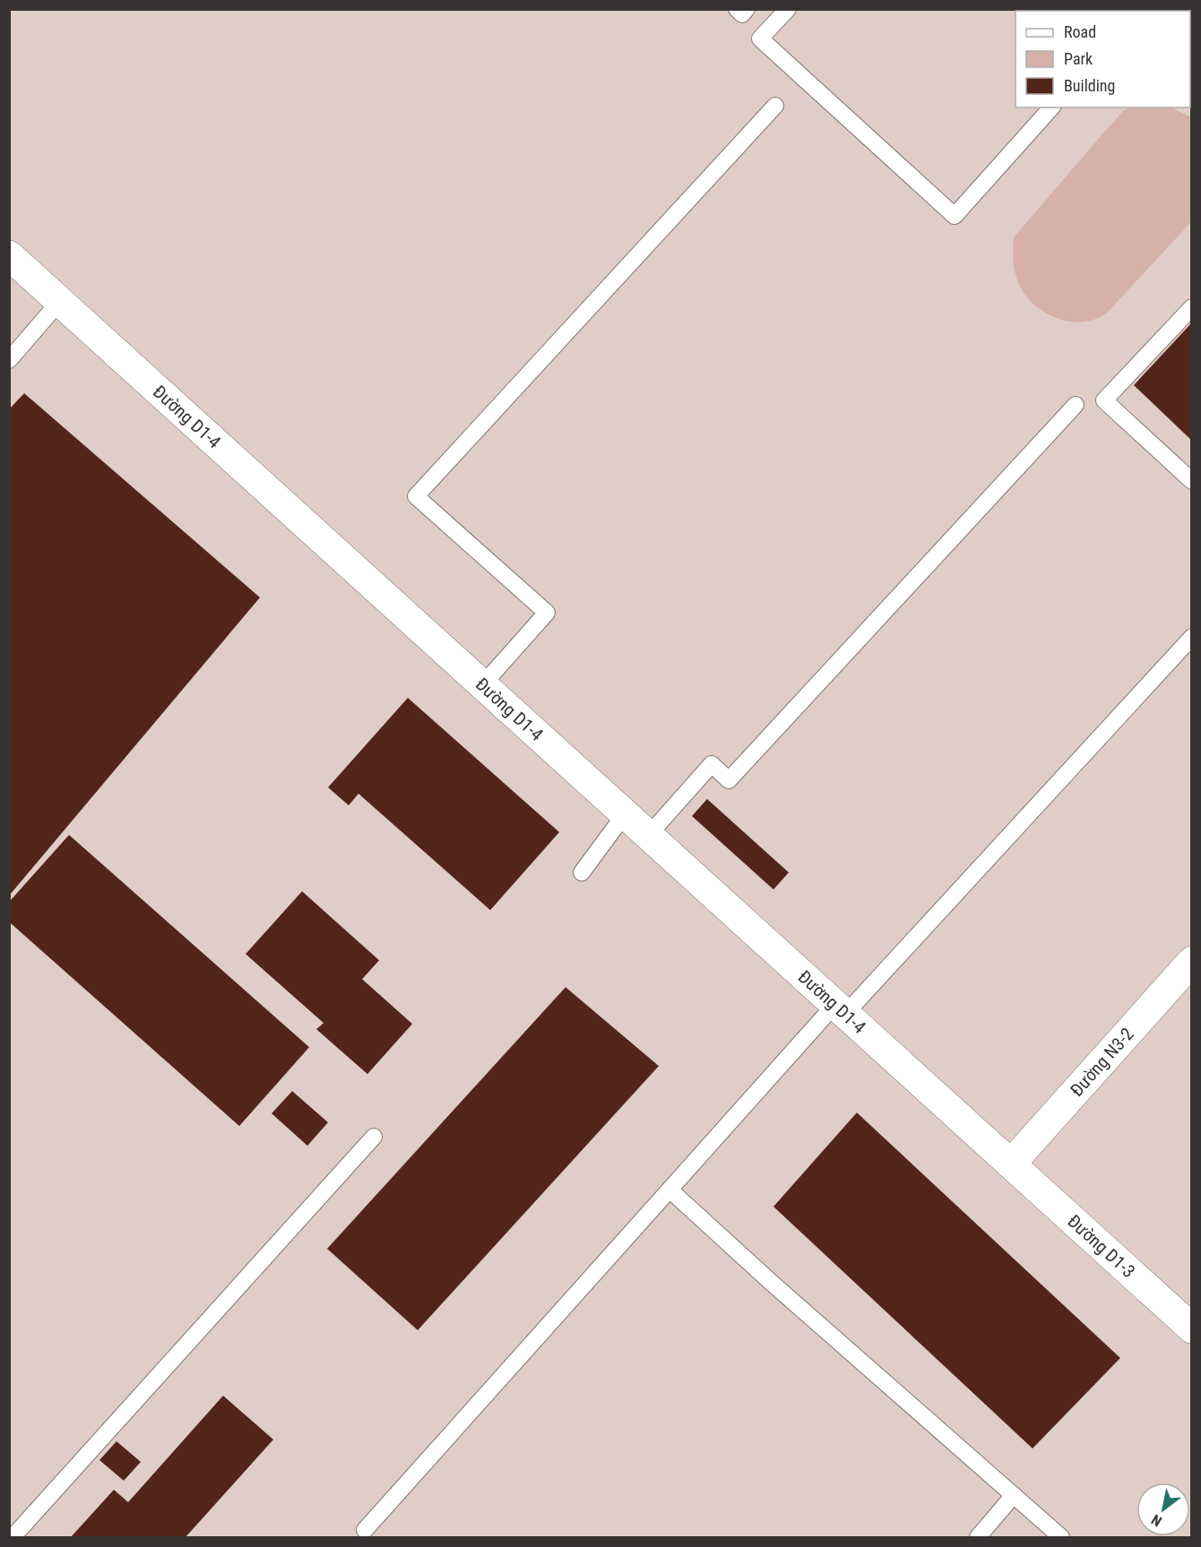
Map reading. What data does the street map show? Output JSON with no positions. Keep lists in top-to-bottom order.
{
  "streets": {
    "street": ["Đường D1-4", "Đường N3-2", "Đường D1-3"]
  },
  "crossings": [
    ["Đường D1-4", "Đường N3-2"],
    ["Đường D1-4", "Đường D1-3"],
    ["Đường N3-2", "Đường D1-3"]
  ],
  "legend": ["Road", "Park", "Building"],
  "north": "bottom left"
}
